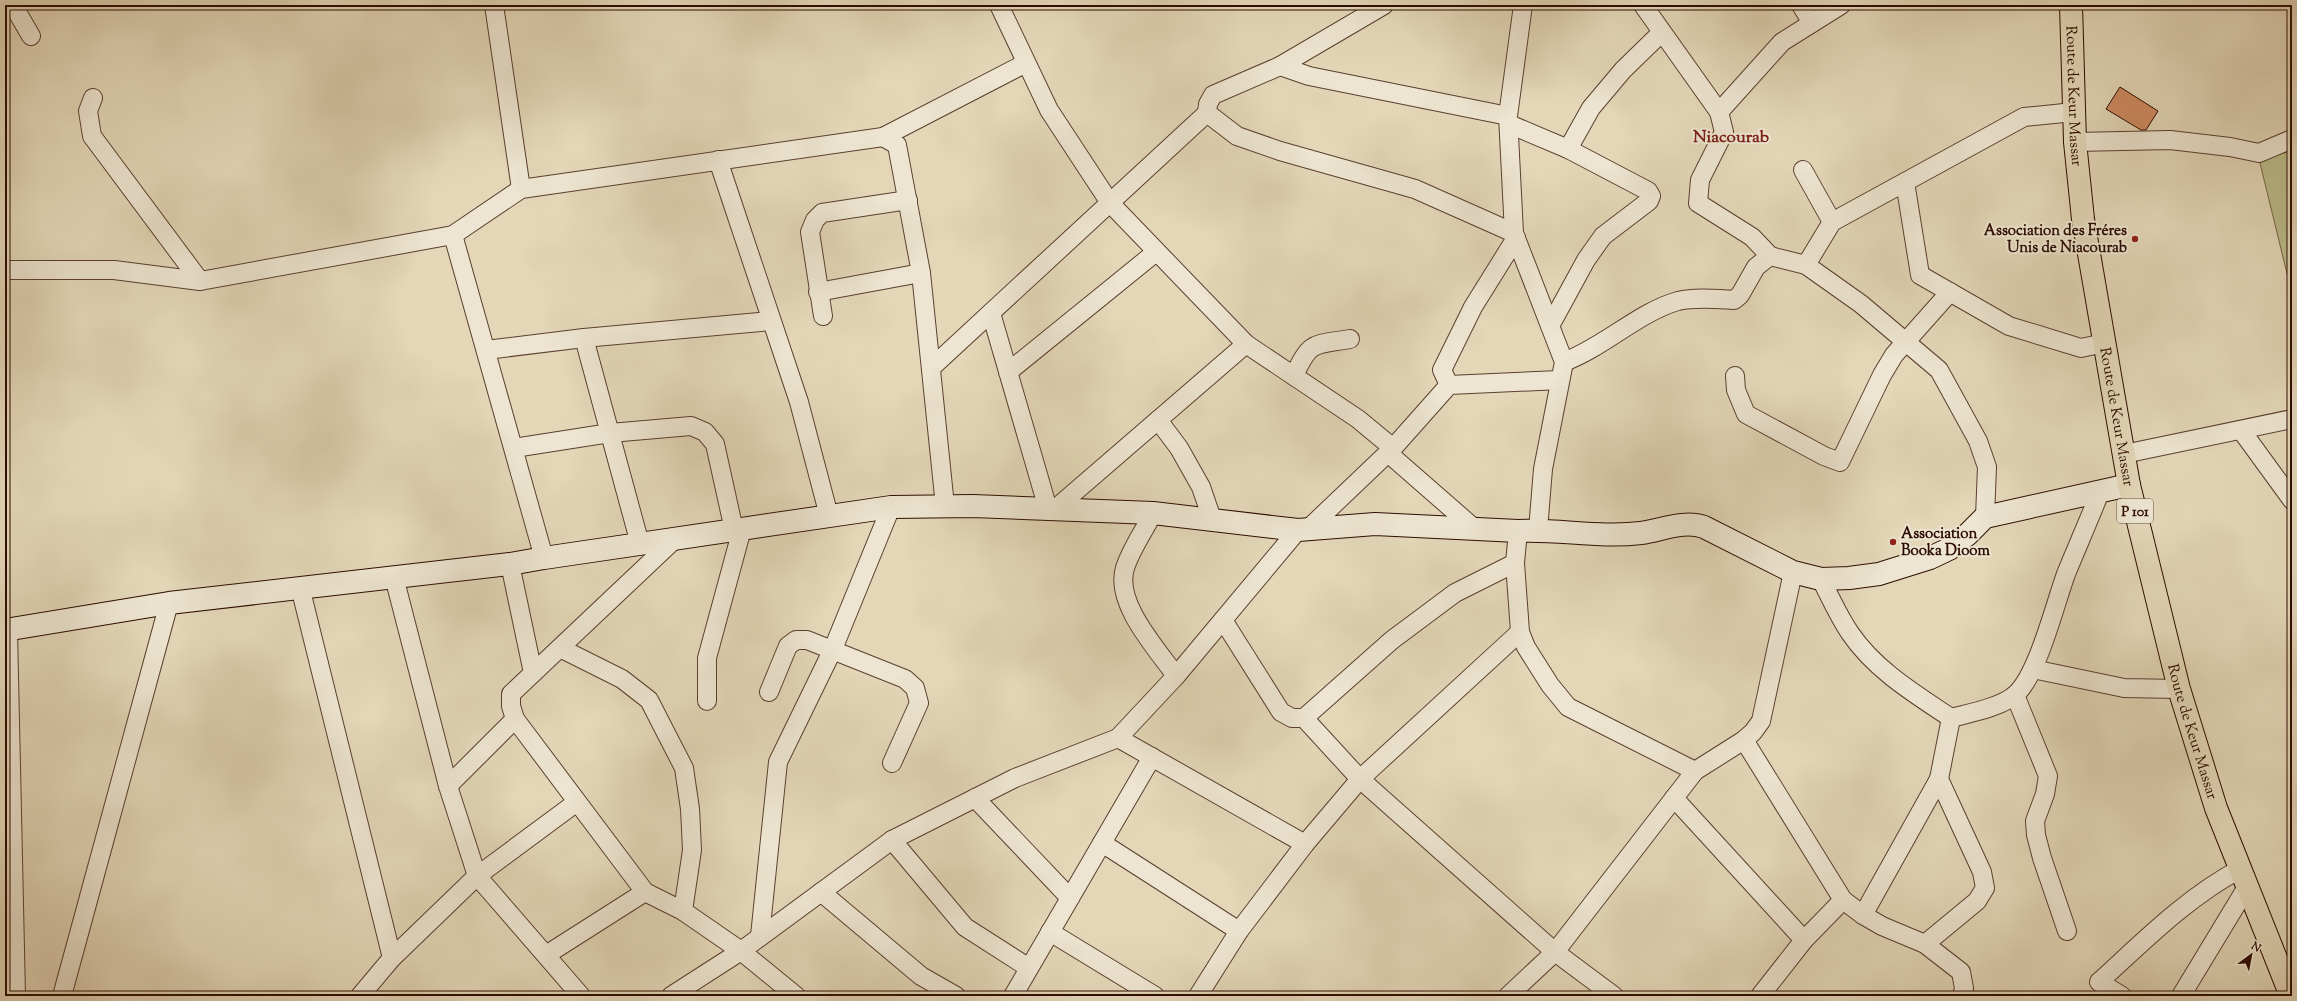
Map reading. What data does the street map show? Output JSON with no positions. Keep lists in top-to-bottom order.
{
  "streets": {
    "main road": ["Route de Keur Massar", "P 101"]
  },
  "districts": ["Niacourab"],
  "places": ["Association des Fréres Unis de Niacourab", "Association Booka Dioom"],
  "north": "top right"
}
